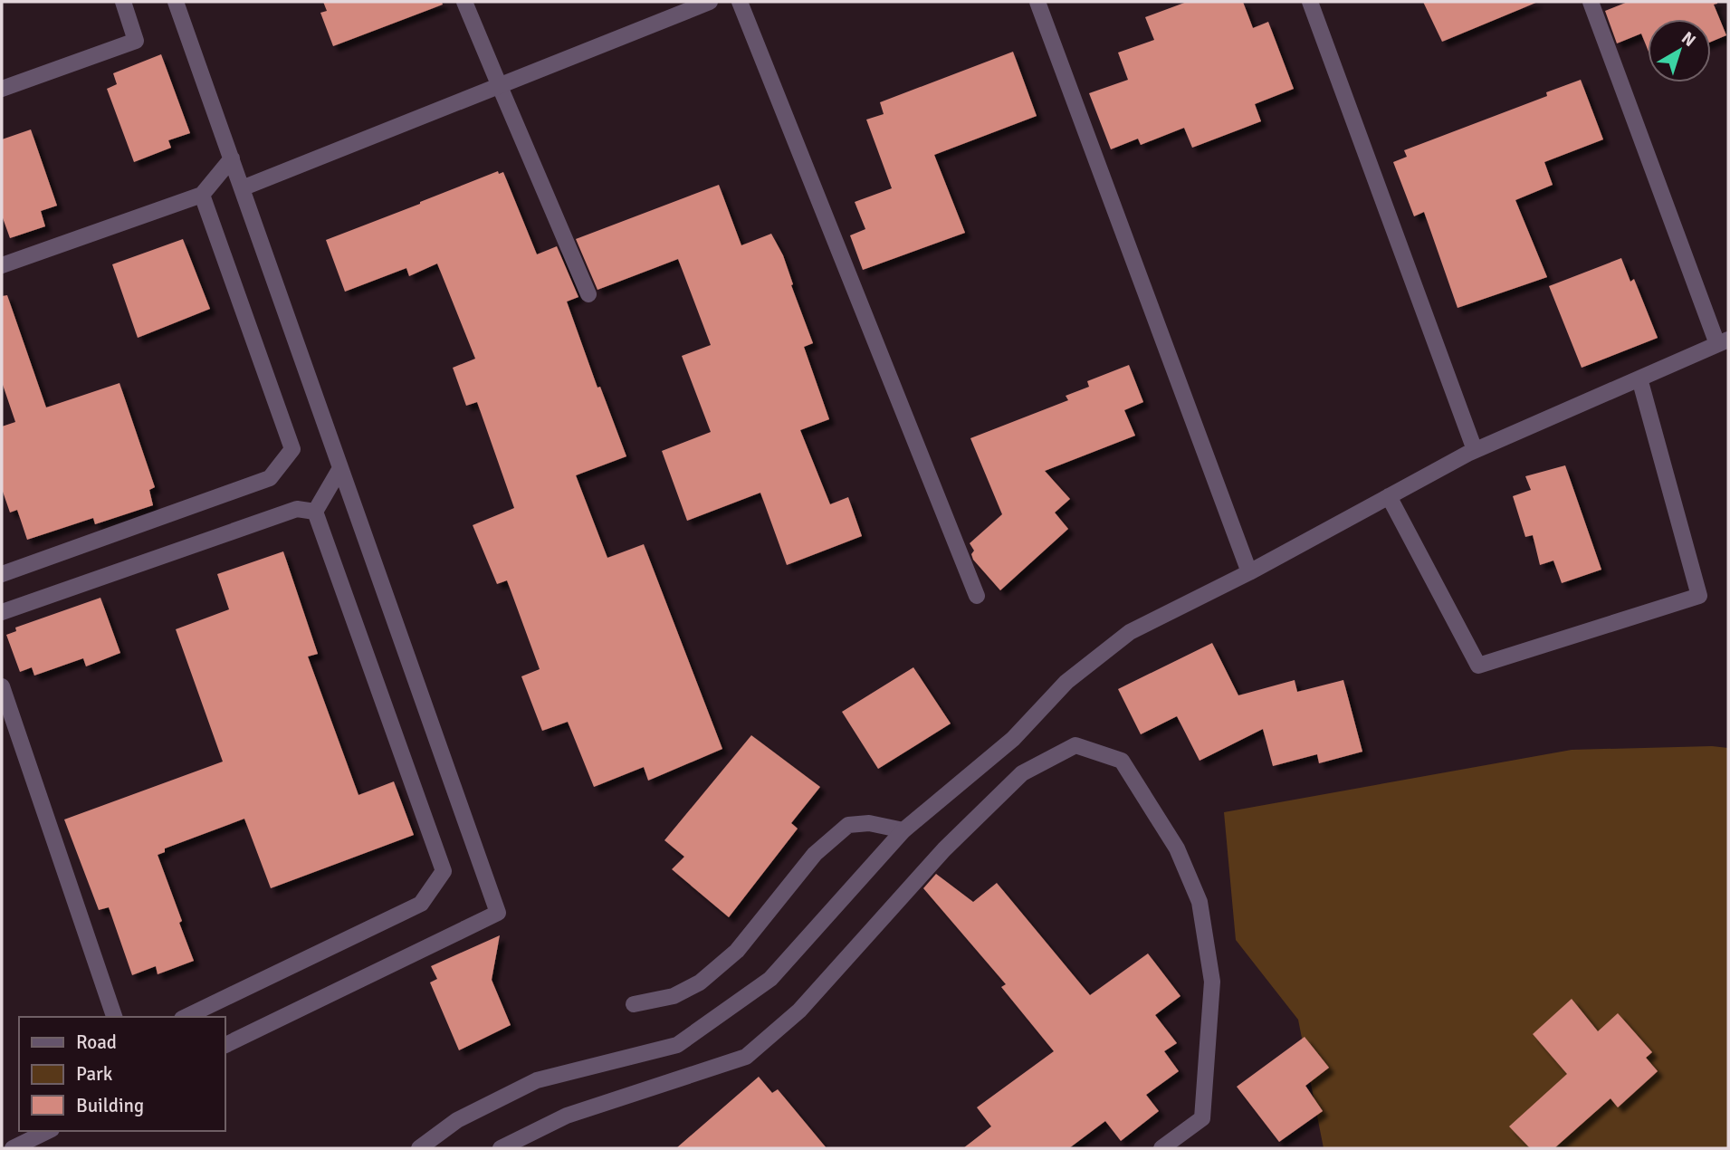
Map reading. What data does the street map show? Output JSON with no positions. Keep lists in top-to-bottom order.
{
  "legend": ["Road", "Park", "Building"],
  "north": "top right"
}
